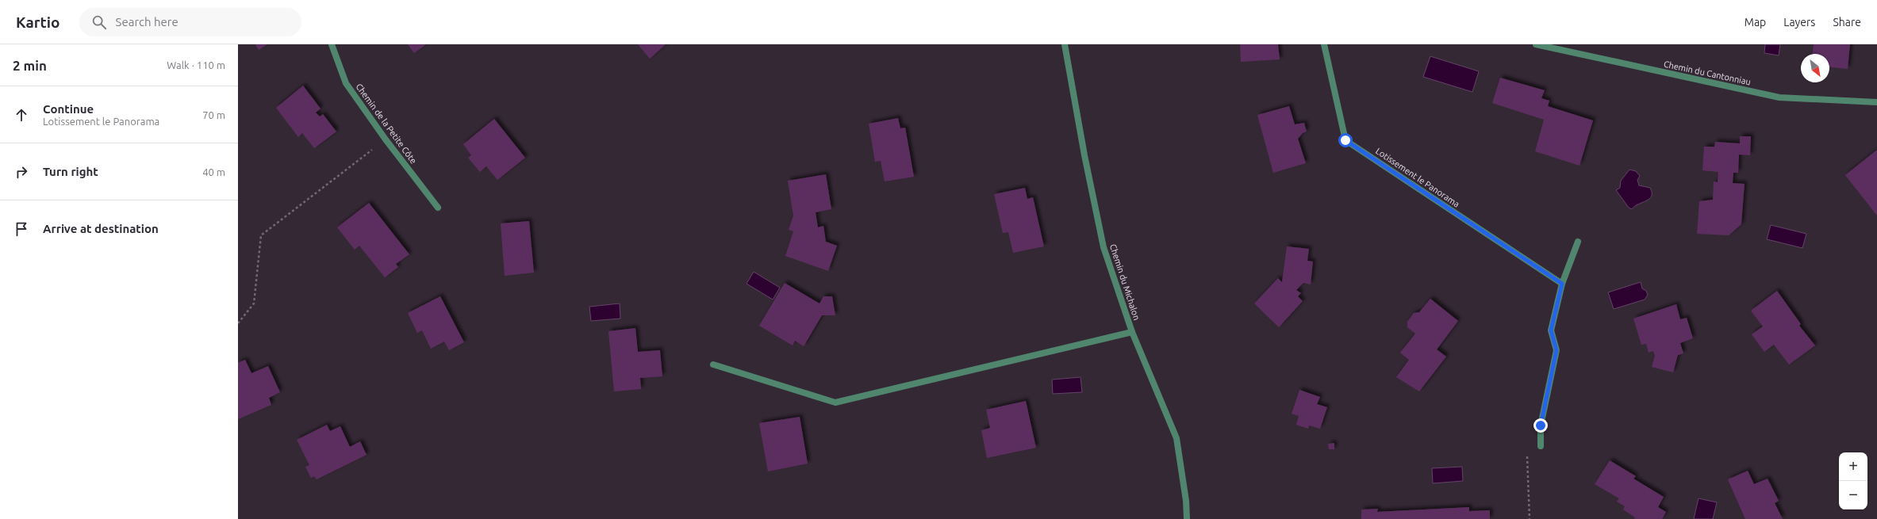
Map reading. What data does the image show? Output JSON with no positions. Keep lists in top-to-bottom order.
{
  "streets": {
    "street": [
      "Chemin du Cantonniau",
      "Chemin de la Petite Côte",
      "Lotissement le Panorama",
      "Chemin du Michalon"
    ]
  },
  "north": "bottom right",
  "page": {
    "header": "Kartio",
    "search": "Search here",
    "nav": ["Map", "Layers", "Share"],
    "heading": ["2 min", "Walk · 110 m"],
    "list": [
      ["Continue", "Lotissement le Panorama", "70 m"],
      ["Turn right", "40 m"],
      "Arrive at destination"
    ],
    "map_buttons": ["+", "−"]
  }
}
